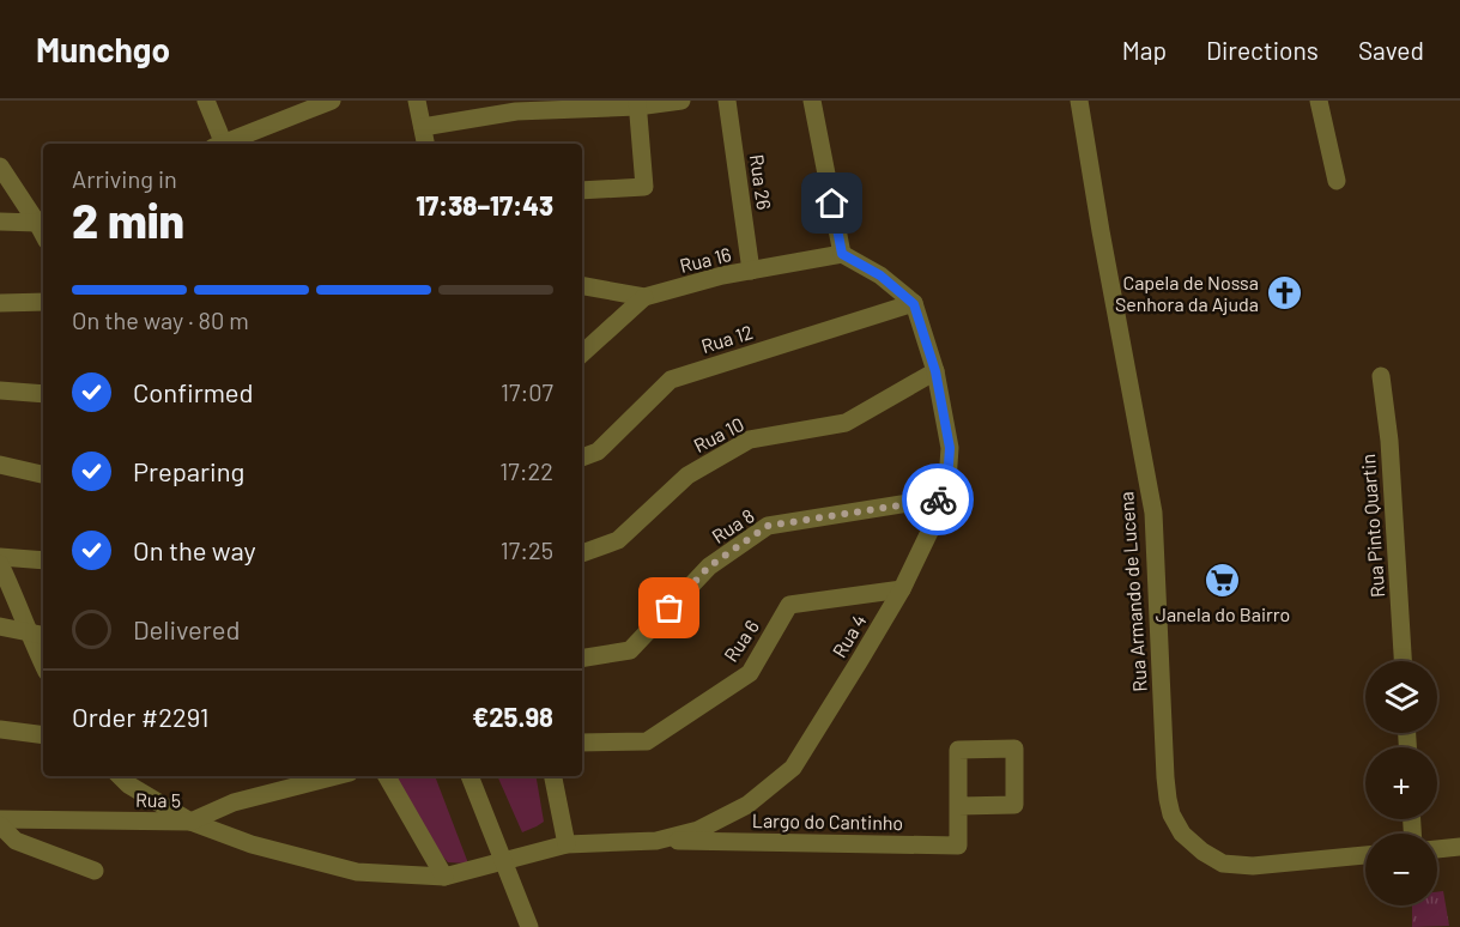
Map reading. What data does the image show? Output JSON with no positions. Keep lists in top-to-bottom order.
{
  "streets": {
    "street": [
      "Rua 26",
      "Rua 16",
      "Rua 12",
      "Rua 10",
      "Rua 8",
      "Rua Pinto Quartin",
      "Rua Armando de Lucena",
      "Rua 4",
      "Rua 6",
      "Rua 5",
      "Largo do Cantinho"
    ]
  },
  "crossings": [
    ["Rua 26", "Rua 16"],
    ["Rua 12", "Rua 4"],
    ["Rua 10", "Rua 4"],
    ["Rua 8", "Rua 4"],
    ["Rua 4", "Rua 6"],
    ["Rua 4", "Rua 5"],
    ["Rua 4", "Largo do Cantinho"]
  ],
  "places": {
    "church": ["Capela de Nossa Senhora da Ajuda"],
    "supermarket": ["Janela do Bairro"]
  },
  "page": {
    "header": "Munchgo",
    "nav": ["Map", "Directions", "Saved"],
    "heading": ["2 min", "Arriving in", "17:38–17:43"],
    "panel": ["Order #2291", "€25.98"],
    "bar": "On the way · 80 m",
    "list": [
      ["Confirmed", "17:07"],
      ["Preparing", "17:22"],
      ["On the way", "17:25"],
      "Delivered"
    ],
    "map_buttons": ["+", "−"]
  }
}
